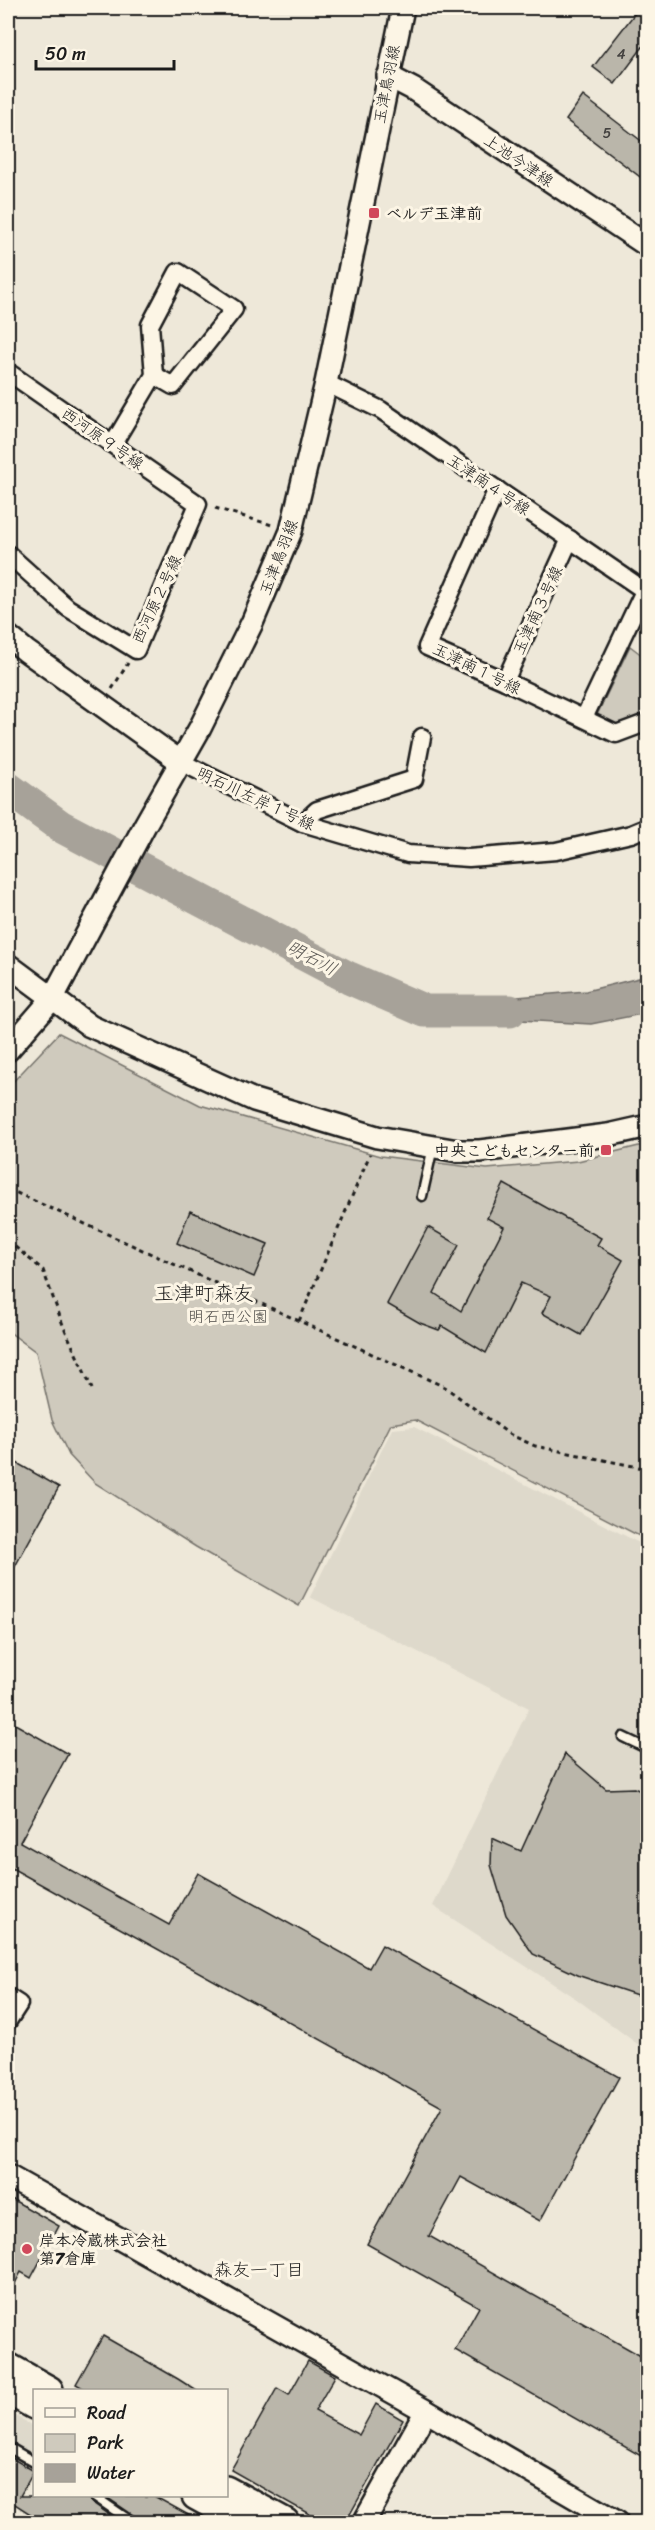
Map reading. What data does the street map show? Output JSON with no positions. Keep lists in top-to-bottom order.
{
  "streets": {
    "street": [
      "玉津鳥羽線",
      "上池今津線",
      "西河原９号線",
      "玉津南４号線",
      "西河原２号線",
      "玉津南３号線",
      "玉津南１号線",
      "明石川左岸１号線"
    ]
  },
  "crossings": [
    ["玉津鳥羽線", "上池今津線"],
    ["玉津鳥羽線", "玉津南４号線"],
    ["玉津鳥羽線", "明石川左岸１号線"],
    ["西河原９号線", "西河原２号線"],
    ["玉津南４号線", "玉津南３号線"],
    ["玉津南４号線", "玉津南１号線"],
    ["玉津南３号線", "玉津南１号線"]
  ],
  "districts": ["玉津町森友", "森友一丁目"],
  "water": ["明石川"],
  "parks": ["明石西公園"],
  "places": {
    "transit": ["ベルデ玉津前", "中央こどもセンター前"],
    "other": ["岸本冷蔵株式会社 第7倉庫"]
  },
  "house_numbers": ["4", "5"],
  "legend": ["Road", "Park", "Water"],
  "scale_bar": "50 m"
}
